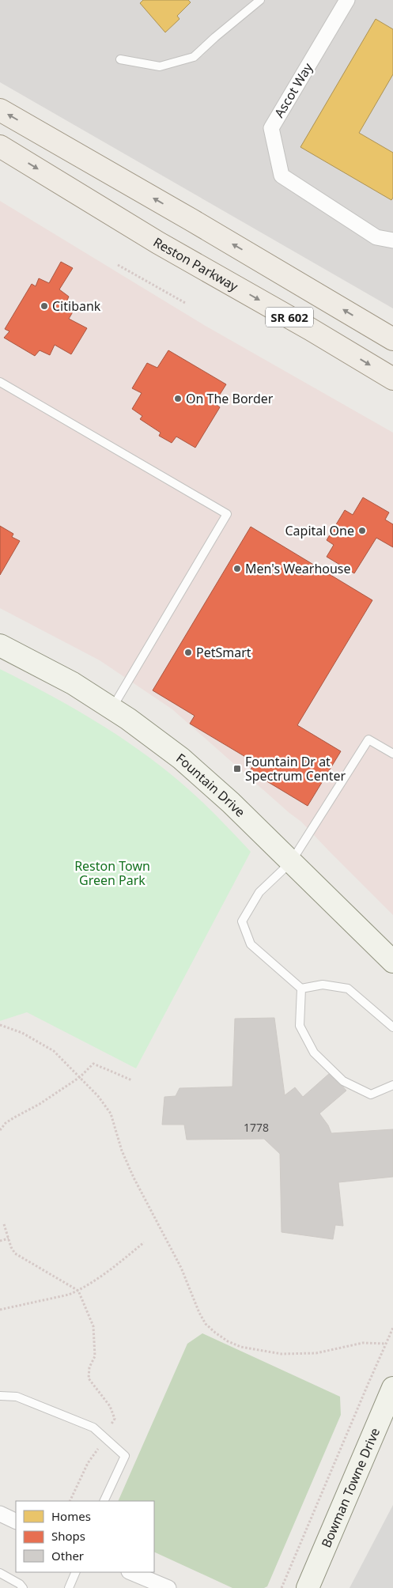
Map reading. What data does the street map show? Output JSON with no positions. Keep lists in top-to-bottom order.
{
  "streets": {
    "main road": ["Reston Parkway", "SR 602"],
    "street": ["Ascot Way", "Fountain Drive", "Bowman Towne Drive"]
  },
  "parks": ["Reston Town Green Park"],
  "places": {
    "other": [
      "Citibank",
      "On The Border",
      "Capital One",
      "Men's Wearhouse",
      "PetSmart"
    ],
    "transit": ["Fountain Dr at Spectrum Center"]
  },
  "house_numbers": ["1778"],
  "legend": ["Homes", "Shops", "Other"]
}
